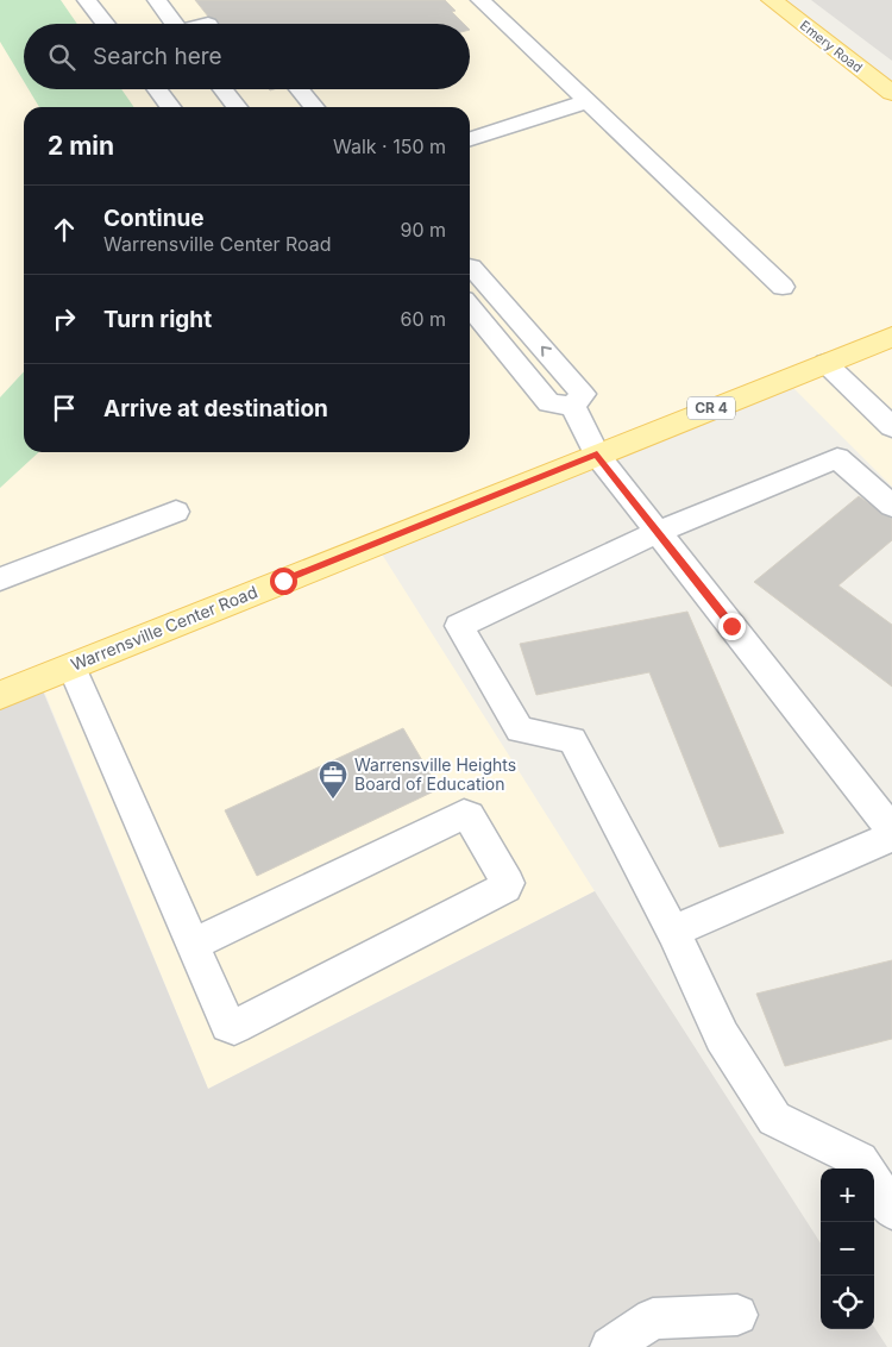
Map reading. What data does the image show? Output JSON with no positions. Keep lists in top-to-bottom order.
{
  "streets": {
    "main road": ["Emery Road", "CR 4", "Warrensville Center Road"]
  },
  "places": {
    "office": ["Warrensville Heights Board of Education"]
  },
  "page": {
    "search": "Search here",
    "heading": ["2 min", "Walk · 150 m"],
    "list": [
      ["Continue", "Warrensville Center Road", "90 m"],
      ["Turn right", "60 m"],
      "Arrive at destination"
    ],
    "map_buttons": ["+", "−"]
  }
}
